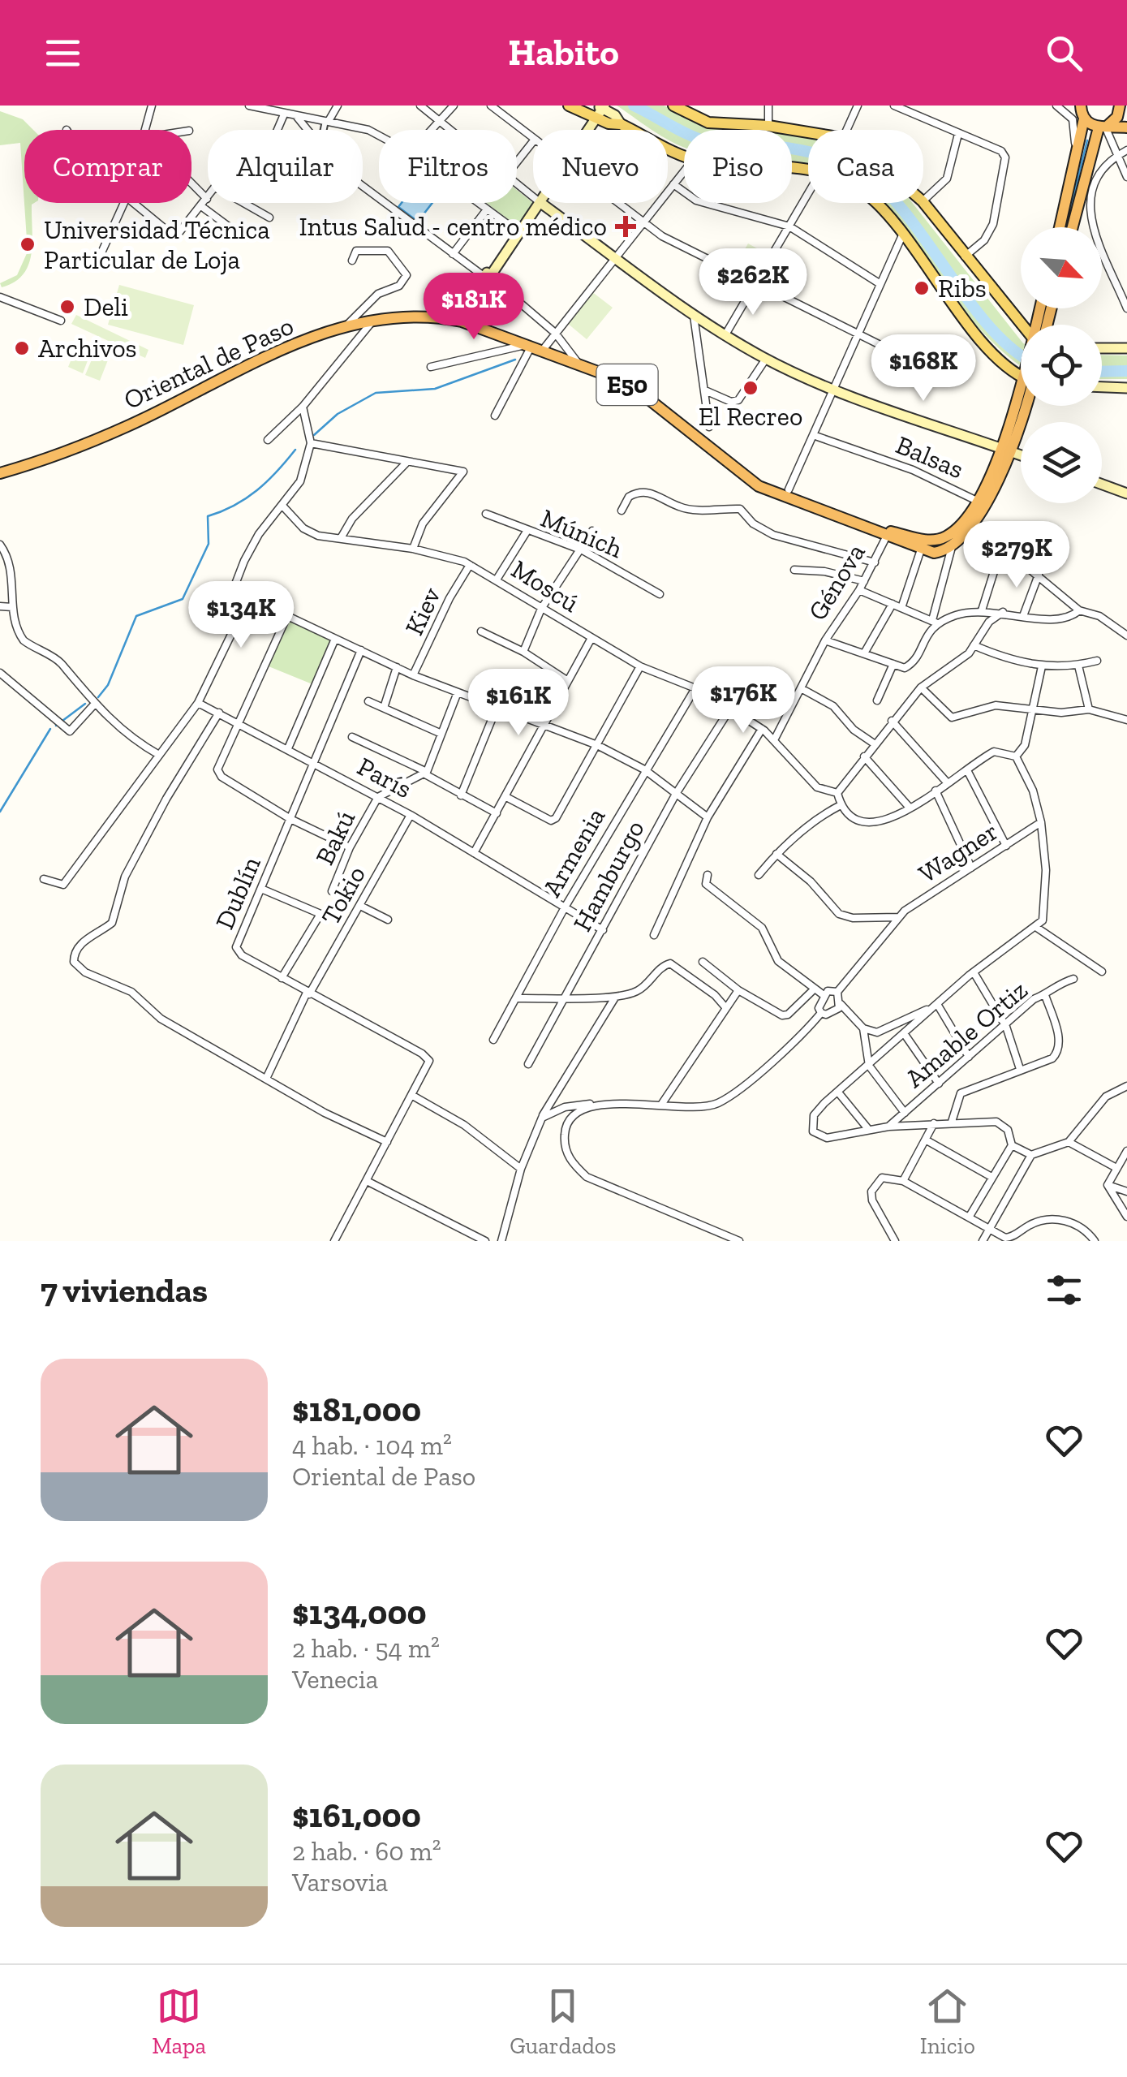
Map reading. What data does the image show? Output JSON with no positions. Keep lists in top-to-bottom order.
{
  "streets": {
    "highway": ["Oriental de Paso", "E50"],
    "street": [
      "Balsas",
      "Múnich",
      "Génova",
      "Moscú",
      "Kiev",
      "París",
      "Bakú",
      "Armenia",
      "Wagner",
      "Hamburgo",
      "Dublín",
      "Tokio",
      "Amable Ortiz"
    ]
  },
  "crossings": [
    ["Oriental de Paso", "E50"],
    ["Oriental de Paso", "Génova"],
    ["E50", "Génova"],
    ["Génova", "Moscú"],
    ["Moscú", "Kiev"],
    ["Moscú", "Armenia"],
    ["Moscú", "Hamburgo"],
    ["París", "Bakú"],
    ["París", "Armenia"],
    ["París", "Hamburgo"],
    ["París", "Dublín"],
    ["París", "Tokio"],
    ["Dublín", "Tokio"]
  ],
  "places": {
    "health": ["Intus Salud - centro médico"],
    "other": [
      "Universidad Técnica Particular de Loja",
      "Ribs",
      "Deli",
      "Archivos",
      "El Recreo"
    ]
  },
  "north": "bottom right",
  "page": {
    "header": "Habito",
    "chip": [
      "Comprar",
      "Alquilar",
      "Filtros",
      "Nuevo",
      "Piso",
      "Casa"
    ],
    "price": [
      "$262K",
      "$181K",
      "$168K",
      "$279K",
      "$134K",
      "$176K",
      "$161K"
    ],
    "heading": "7 viviendas",
    "list": [
      {
        "name": "$181,000",
        "note": "4 hab. · 104 m² · Oriental de Paso"
      },
      {
        "name": "$134,000",
        "note": "2 hab. · 54 m² · Venecia"
      },
      {
        "name": "$161,000",
        "note": "2 hab. · 60 m² · Varsovia"
      }
    ],
    "tabs": ["Mapa", "Guardados", "Inicio"]
  }
}
